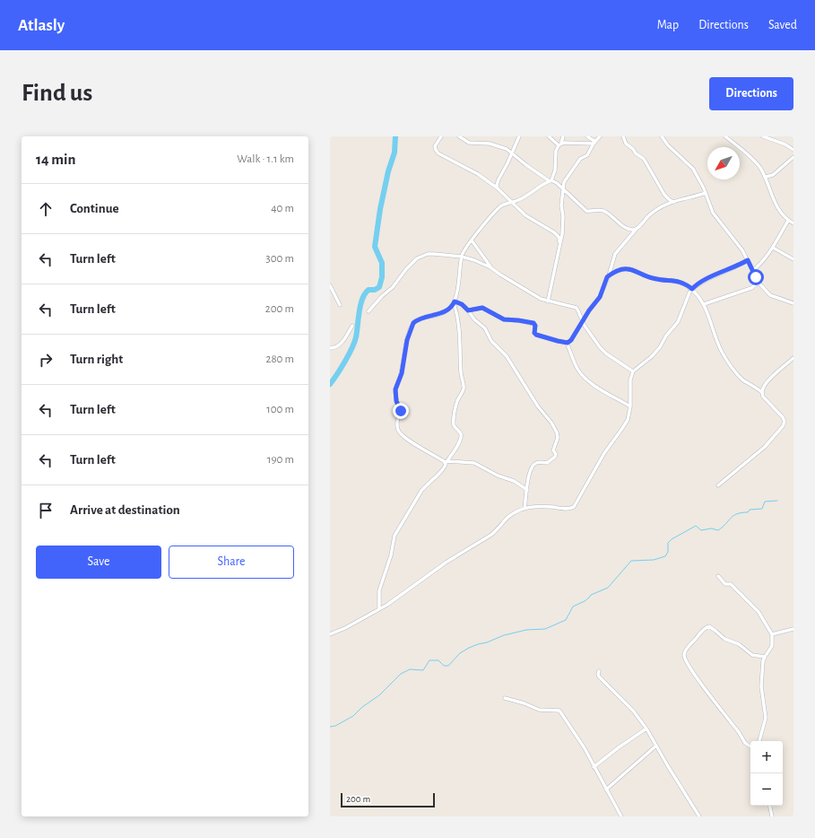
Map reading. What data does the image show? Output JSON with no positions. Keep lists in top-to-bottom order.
{
  "scale_bar": "200 m",
  "north": "bottom left",
  "page": {
    "header": "Atlasly",
    "nav": ["Map", "Directions", "Saved"],
    "buttons": [
      "Directions",
      ["Save", "Share"]
    ],
    "title": "Find us",
    "heading": ["14 min", "Walk · 1.1 km"],
    "list": [
      ["Continue", "40 m"],
      ["Turn left", "300 m"],
      ["Turn left", "200 m"],
      ["Turn right", "280 m"],
      ["Turn left", "100 m"],
      ["Turn left", "190 m"],
      "Arrive at destination"
    ],
    "map_buttons": ["+", "−"],
    "scale": "200 m"
  }
}
